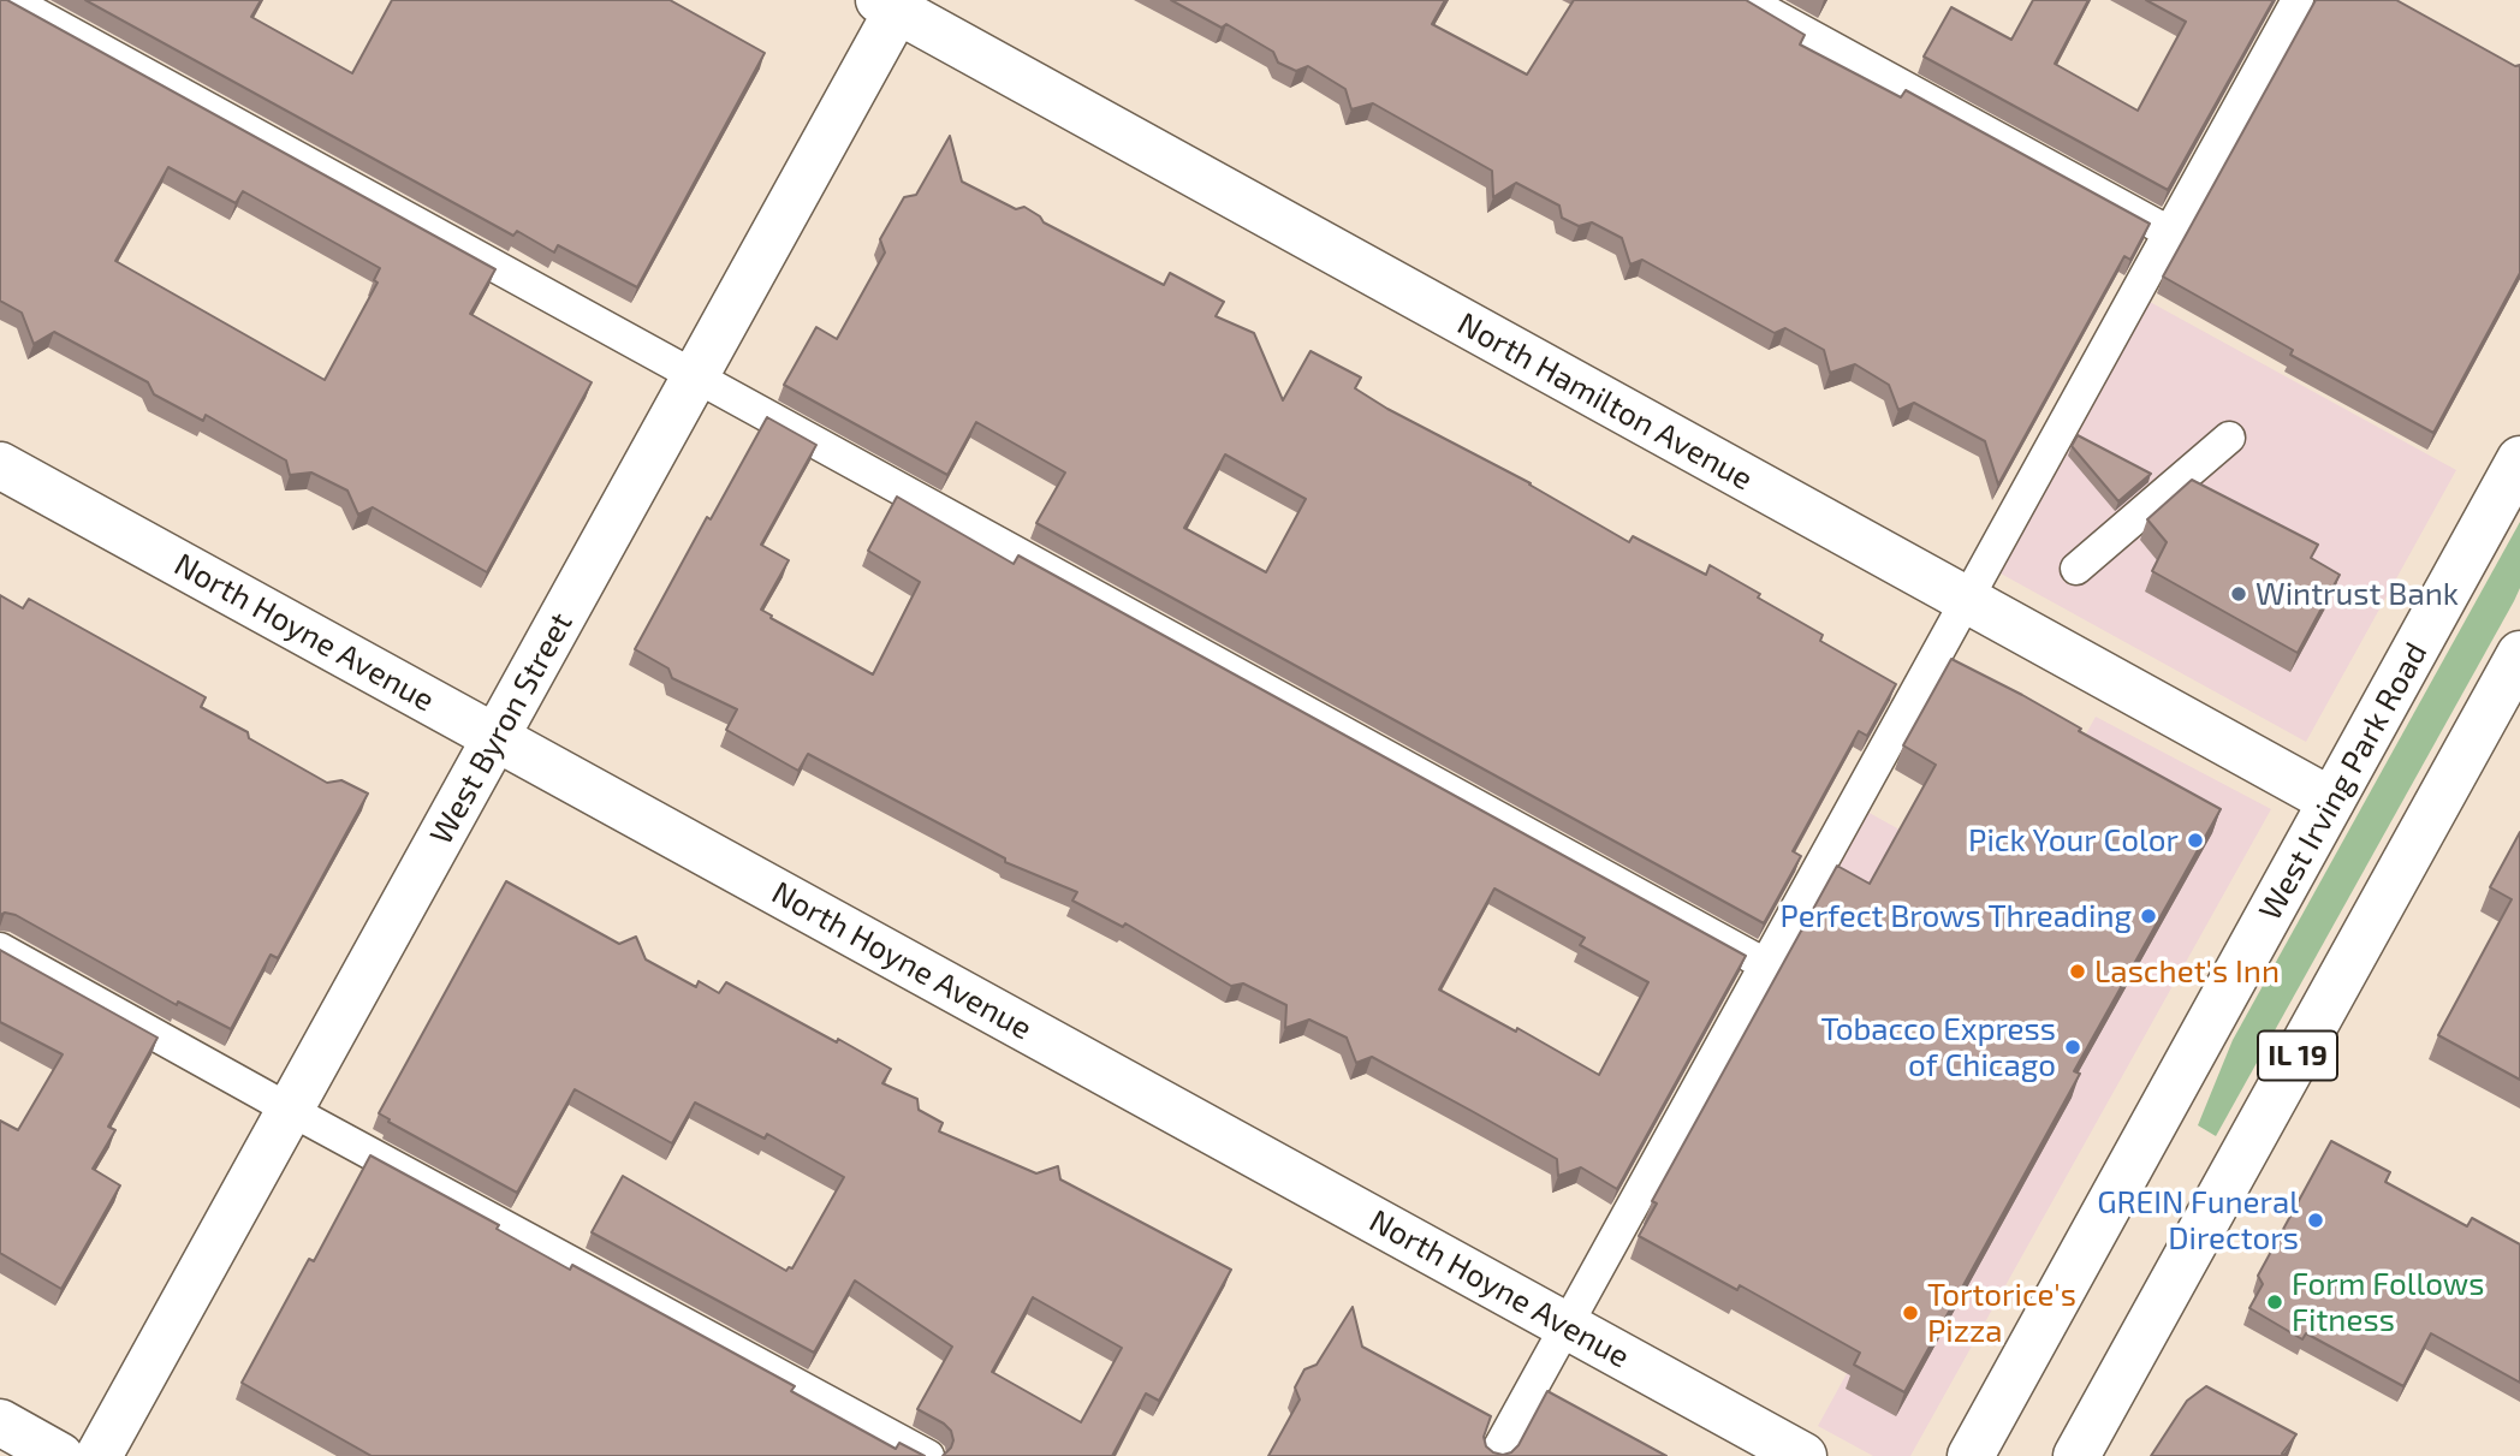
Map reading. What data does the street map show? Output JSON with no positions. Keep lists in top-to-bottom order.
{
  "streets": {
    "street": [
      "North Hamilton Avenue",
      "North Hoyne Avenue",
      "West Byron Street",
      "West Irving Park Road",
      "IL 19"
    ]
  },
  "crossings": [
    ["North Hamilton Avenue", "West Byron Street"],
    ["North Hamilton Avenue", "West Irving Park Road"],
    ["North Hoyne Avenue", "West Byron Street"]
  ],
  "places": [
    "Wintrust Bank",
    "Pick Your Color",
    "Perfect Brows Threading",
    "Laschet's Inn",
    "Tobacco Express of Chicago",
    "GREIN Funeral Directors",
    "Form Follows Fitness",
    "Tortorice's Pizza"
  ]
}
